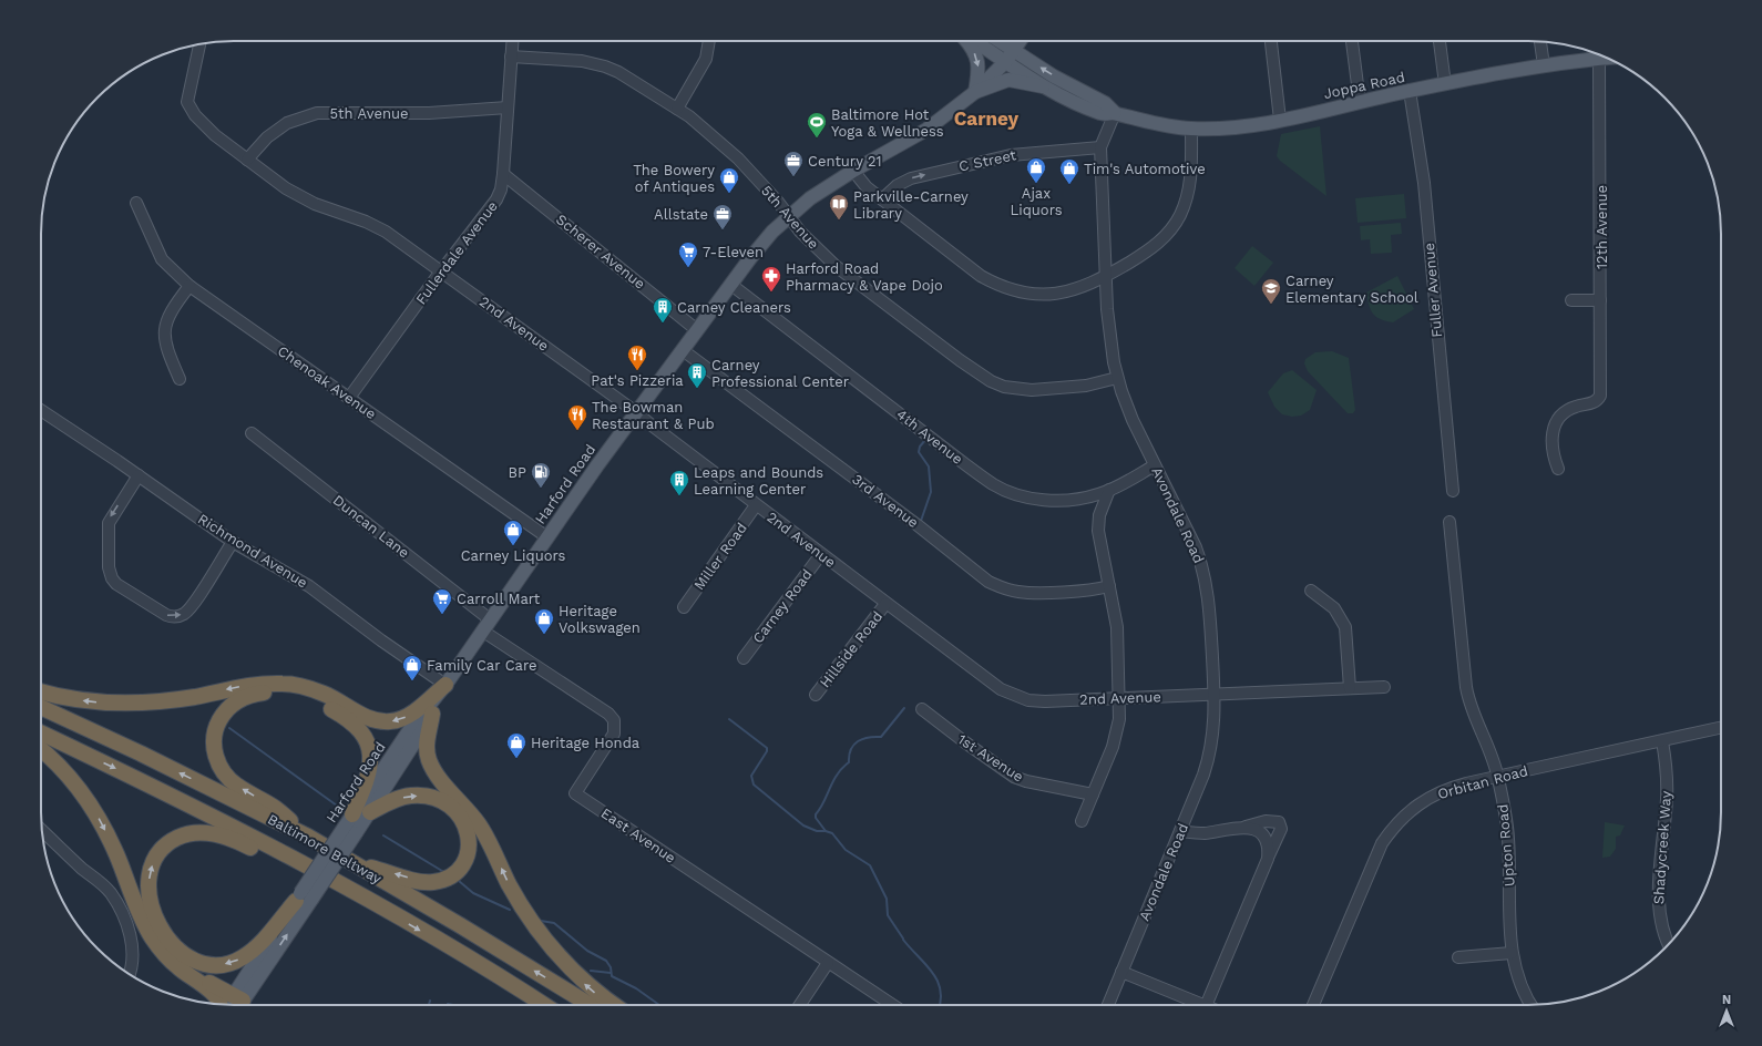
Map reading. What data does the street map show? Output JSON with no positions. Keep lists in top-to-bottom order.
{
  "streets": {
    "highway": ["Baltimore Beltway"],
    "main road": ["Joppa Road", "Harford Road"],
    "street": [
      "5th Avenue",
      "C Street",
      "12th Avenue",
      "Scherer Avenue",
      "Fullerdale Avenue",
      "Fuller Avenue",
      "2nd Avenue",
      "Chenoak Avenue",
      "4th Avenue",
      "3rd Avenue",
      "Avondale Road",
      "Duncan Lane",
      "Richmond Avenue",
      "Miller Road",
      "Carney Road",
      "Hillside Road",
      "1st Avenue",
      "Orbitan Road",
      "East Avenue",
      "Upton Road",
      "Shadycreek Way"
    ]
  },
  "crossings": [
    ["Joppa Road", "12th Avenue"],
    ["Joppa Road", "Fuller Avenue"],
    ["Joppa Road", "Avondale Road"],
    ["5th Avenue", "Fullerdale Avenue"],
    ["5th Avenue", "2nd Avenue"],
    ["5th Avenue", "Harford Road"],
    ["5th Avenue", "Avondale Road"],
    ["C Street", "Avondale Road"],
    ["Scherer Avenue", "Fullerdale Avenue"],
    ["Scherer Avenue", "Harford Road"],
    ["Fullerdale Avenue", "2nd Avenue"],
    ["Fullerdale Avenue", "Chenoak Avenue"],
    ["2nd Avenue", "Harford Road"],
    ["2nd Avenue", "Avondale Road"],
    ["2nd Avenue", "Miller Road"],
    ["2nd Avenue", "Carney Road"],
    ["2nd Avenue", "Hillside Road"],
    ["Chenoak Avenue", "Harford Road"],
    ["4th Avenue", "Harford Road"],
    ["4th Avenue", "Avondale Road"],
    ["Harford Road", "3rd Avenue"],
    ["Harford Road", "Duncan Lane"],
    ["Harford Road", "Richmond Avenue"],
    ["Harford Road", "East Avenue"],
    ["Duncan Lane", "East Avenue"],
    ["Orbitan Road", "Upton Road"],
    ["Orbitan Road", "Shadycreek Way"]
  ],
  "one_way": ["C Street"],
  "districts": ["Carney"],
  "places": {
    "sports": ["Baltimore Hot Yoga & Wellness"],
    "office": ["Century 21", "Allstate"],
    "shop": [
      "Ajax Liquors",
      "Tim's Automotive",
      "The Bowery of Antiques",
      "Carney Liquors",
      "Heritage Volkswagen",
      "Family Car Care",
      "Heritage Honda"
    ],
    "library": ["Parkville-Carney Library"],
    "supermarket": ["7-Eleven", "Carroll Mart"],
    "pharmacy": ["Harford Road Pharmacy & Vape Dojo"],
    "school or university": ["Carney Elementary School"],
    "building": ["Carney Cleaners", "Carney Professional Center", "Leaps and Bounds Learning Center"],
    "restaurant": ["Pat's Pizzeria", "The Bowman Restaurant & Pub"],
    "fuel station": ["BP"]
  },
  "north": "top"
}
